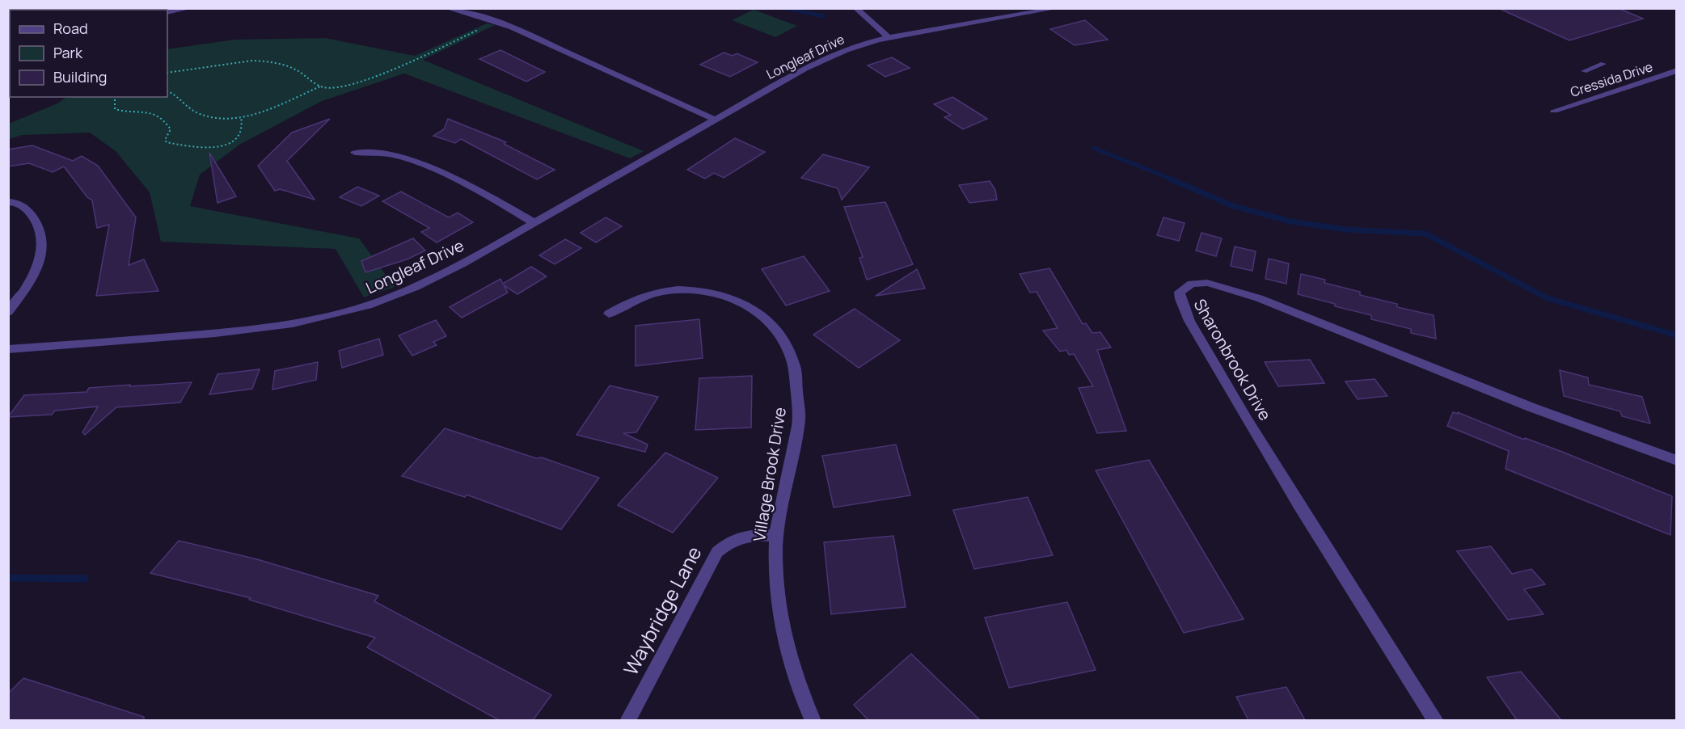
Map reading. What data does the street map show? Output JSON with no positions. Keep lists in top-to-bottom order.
{
  "streets": {
    "street": [
      "Longleaf Drive",
      "Cressida Drive",
      "Sharonbrook Drive",
      "Village Brook Drive",
      "Waybridge Lane"
    ]
  },
  "crossings": [
    ["Village Brook Drive", "Waybridge Lane"]
  ],
  "legend": ["Road", "Park", "Building"]
}
